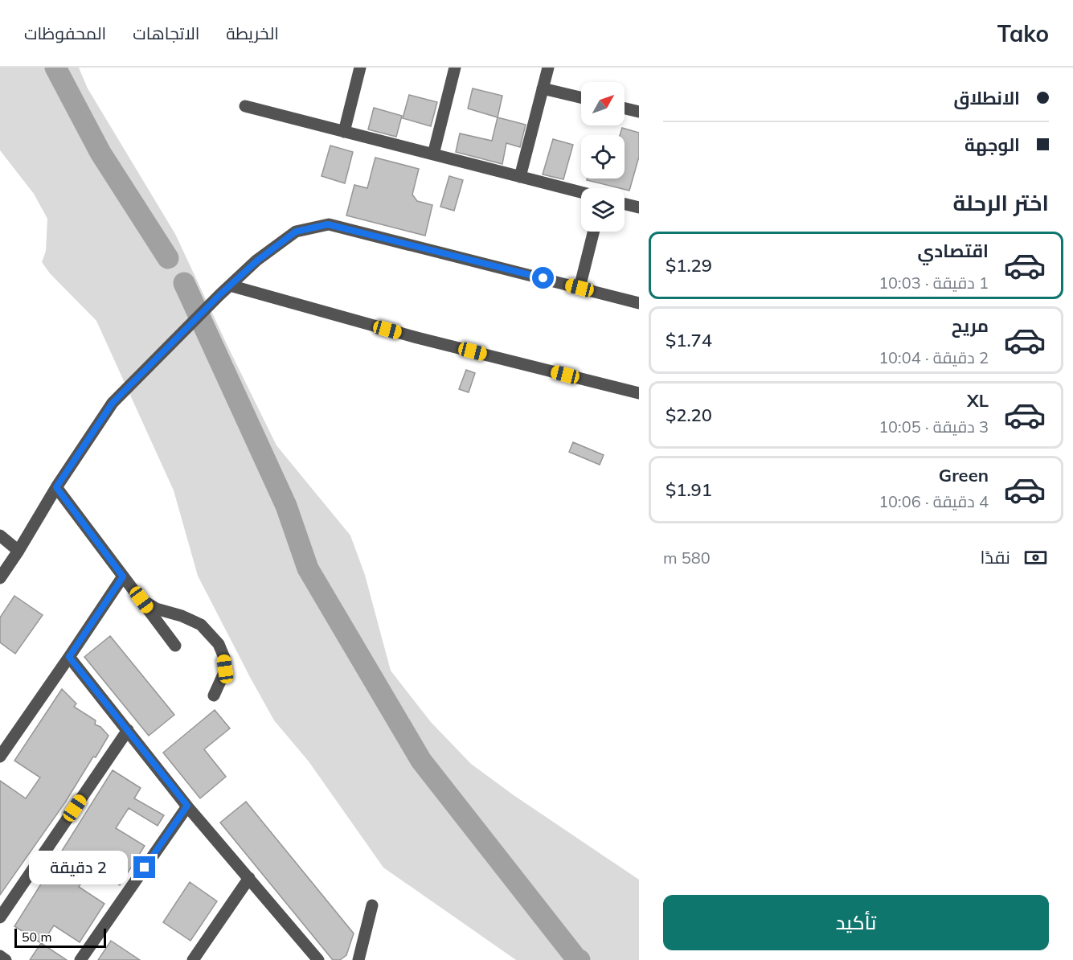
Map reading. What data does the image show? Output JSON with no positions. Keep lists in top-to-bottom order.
{
  "scale_bar": "50 m",
  "north": "top right",
  "page": {
    "header": "Tako",
    "nav": ["الخريطة", "الاتجاهات", "المحفوظات"],
    "banner": ["الانطلاق", "الوجهة"],
    "heading": "اختر الرحلة",
    "list": [
      {
        "name": "اقتصادي",
        "note": "1 دقيقة · 10:03",
        "value": "$1.29"
      },
      {
        "name": "مريح",
        "note": "2 دقيقة · 10:04",
        "value": "$1.74"
      },
      {
        "name": "XL",
        "note": "3 دقيقة · 10:05",
        "value": "$2.20"
      },
      {
        "name": "Green",
        "note": "4 دقيقة · 10:06",
        "value": "$1.91"
      }
    ],
    "pay": ["نقدًا", "580 m"],
    "bubble": "2 دقيقة",
    "buttons": "تأكيد",
    "scale": "50 m"
  }
}
